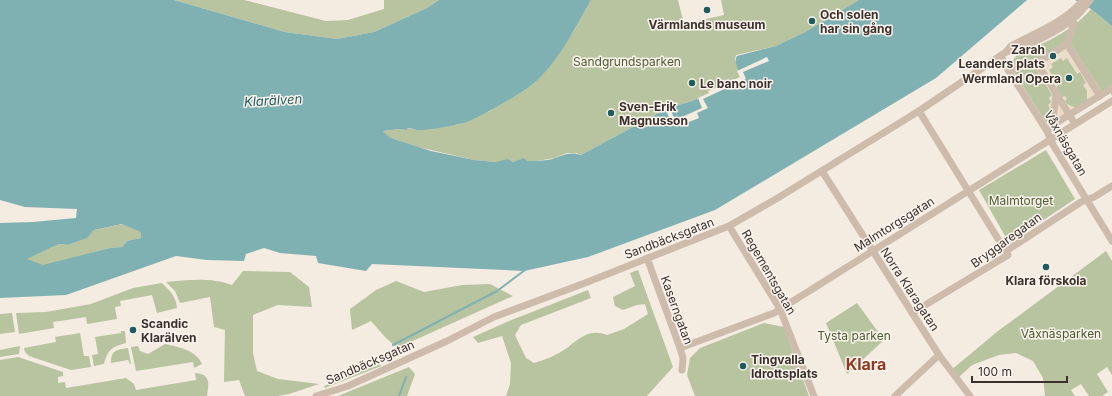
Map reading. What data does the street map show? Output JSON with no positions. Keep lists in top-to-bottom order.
{
  "streets": {
    "street": [
      "Våxnäsgatan",
      "Malmtorgsgatan",
      "Sandbäcksgatan",
      "Bryggaregatan",
      "Regementsgatan",
      "Norra Klaragatan",
      "Kaserngatan"
    ]
  },
  "crossings": [
    ["Våxnäsgatan", "Malmtorgsgatan"],
    ["Våxnäsgatan", "Sandbäcksgatan"],
    ["Våxnäsgatan", "Bryggaregatan"],
    ["Malmtorgsgatan", "Regementsgatan"],
    ["Malmtorgsgatan", "Norra Klaragatan"],
    ["Malmtorgsgatan", "Kaserngatan"],
    ["Sandbäcksgatan", "Regementsgatan"],
    ["Sandbäcksgatan", "Norra Klaragatan"],
    ["Sandbäcksgatan", "Kaserngatan"],
    ["Bryggaregatan", "Norra Klaragatan"]
  ],
  "districts": ["Klara"],
  "water": ["Klarälven"],
  "parks": [
    "Sandgrundsparken",
    "Malmtorget",
    "Våxnäsparken",
    "Tysta parken"
  ],
  "places": [
    "Värmlands museum",
    "Och solen har sin gång",
    "Zarah Leanders plats",
    "Wermland Opera",
    "Le banc noir",
    "Sven-Erik Magnusson",
    "Klara förskola",
    "Scandic Klarälven",
    "Tingvalla Idrottsplats"
  ],
  "scale_bar": "100 m"
}
